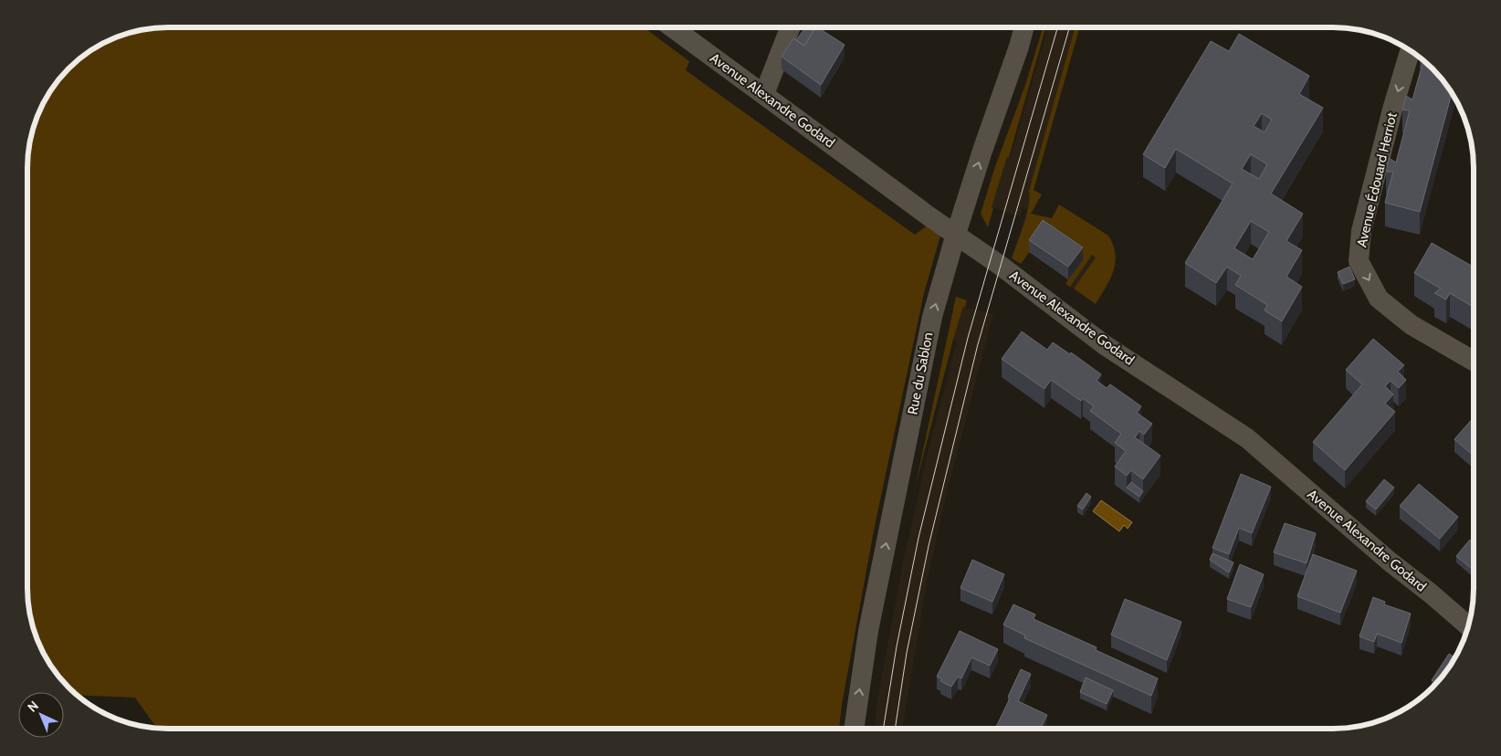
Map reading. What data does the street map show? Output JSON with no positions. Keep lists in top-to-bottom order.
{
  "streets": {
    "street": ["Avenue Alexandre Godard", "Avenue Édouard Herriot", "Rue du Sablon"]
  },
  "crossings": [
    ["Avenue Alexandre Godard", "Rue du Sablon"]
  ],
  "one_way": ["Avenue Édouard Herriot", "Rue du Sablon"],
  "north": "top left"
}
